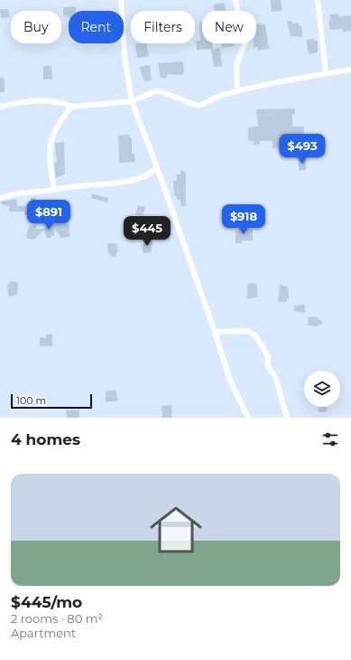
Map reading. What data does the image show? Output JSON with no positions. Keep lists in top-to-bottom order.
{
  "scale_bar": "100 m",
  "page": {
    "chip": [
      "Buy",
      "Rent",
      "Filters",
      "New"
    ],
    "price": [
      "$493",
      "$891",
      "$918",
      "$445"
    ],
    "scale": "100 m",
    "heading": "4 homes",
    "list": [
      {
        "name": "$445/mo",
        "note": "2 rooms · 80 m² · Apartment"
      }
    ]
  }
}
